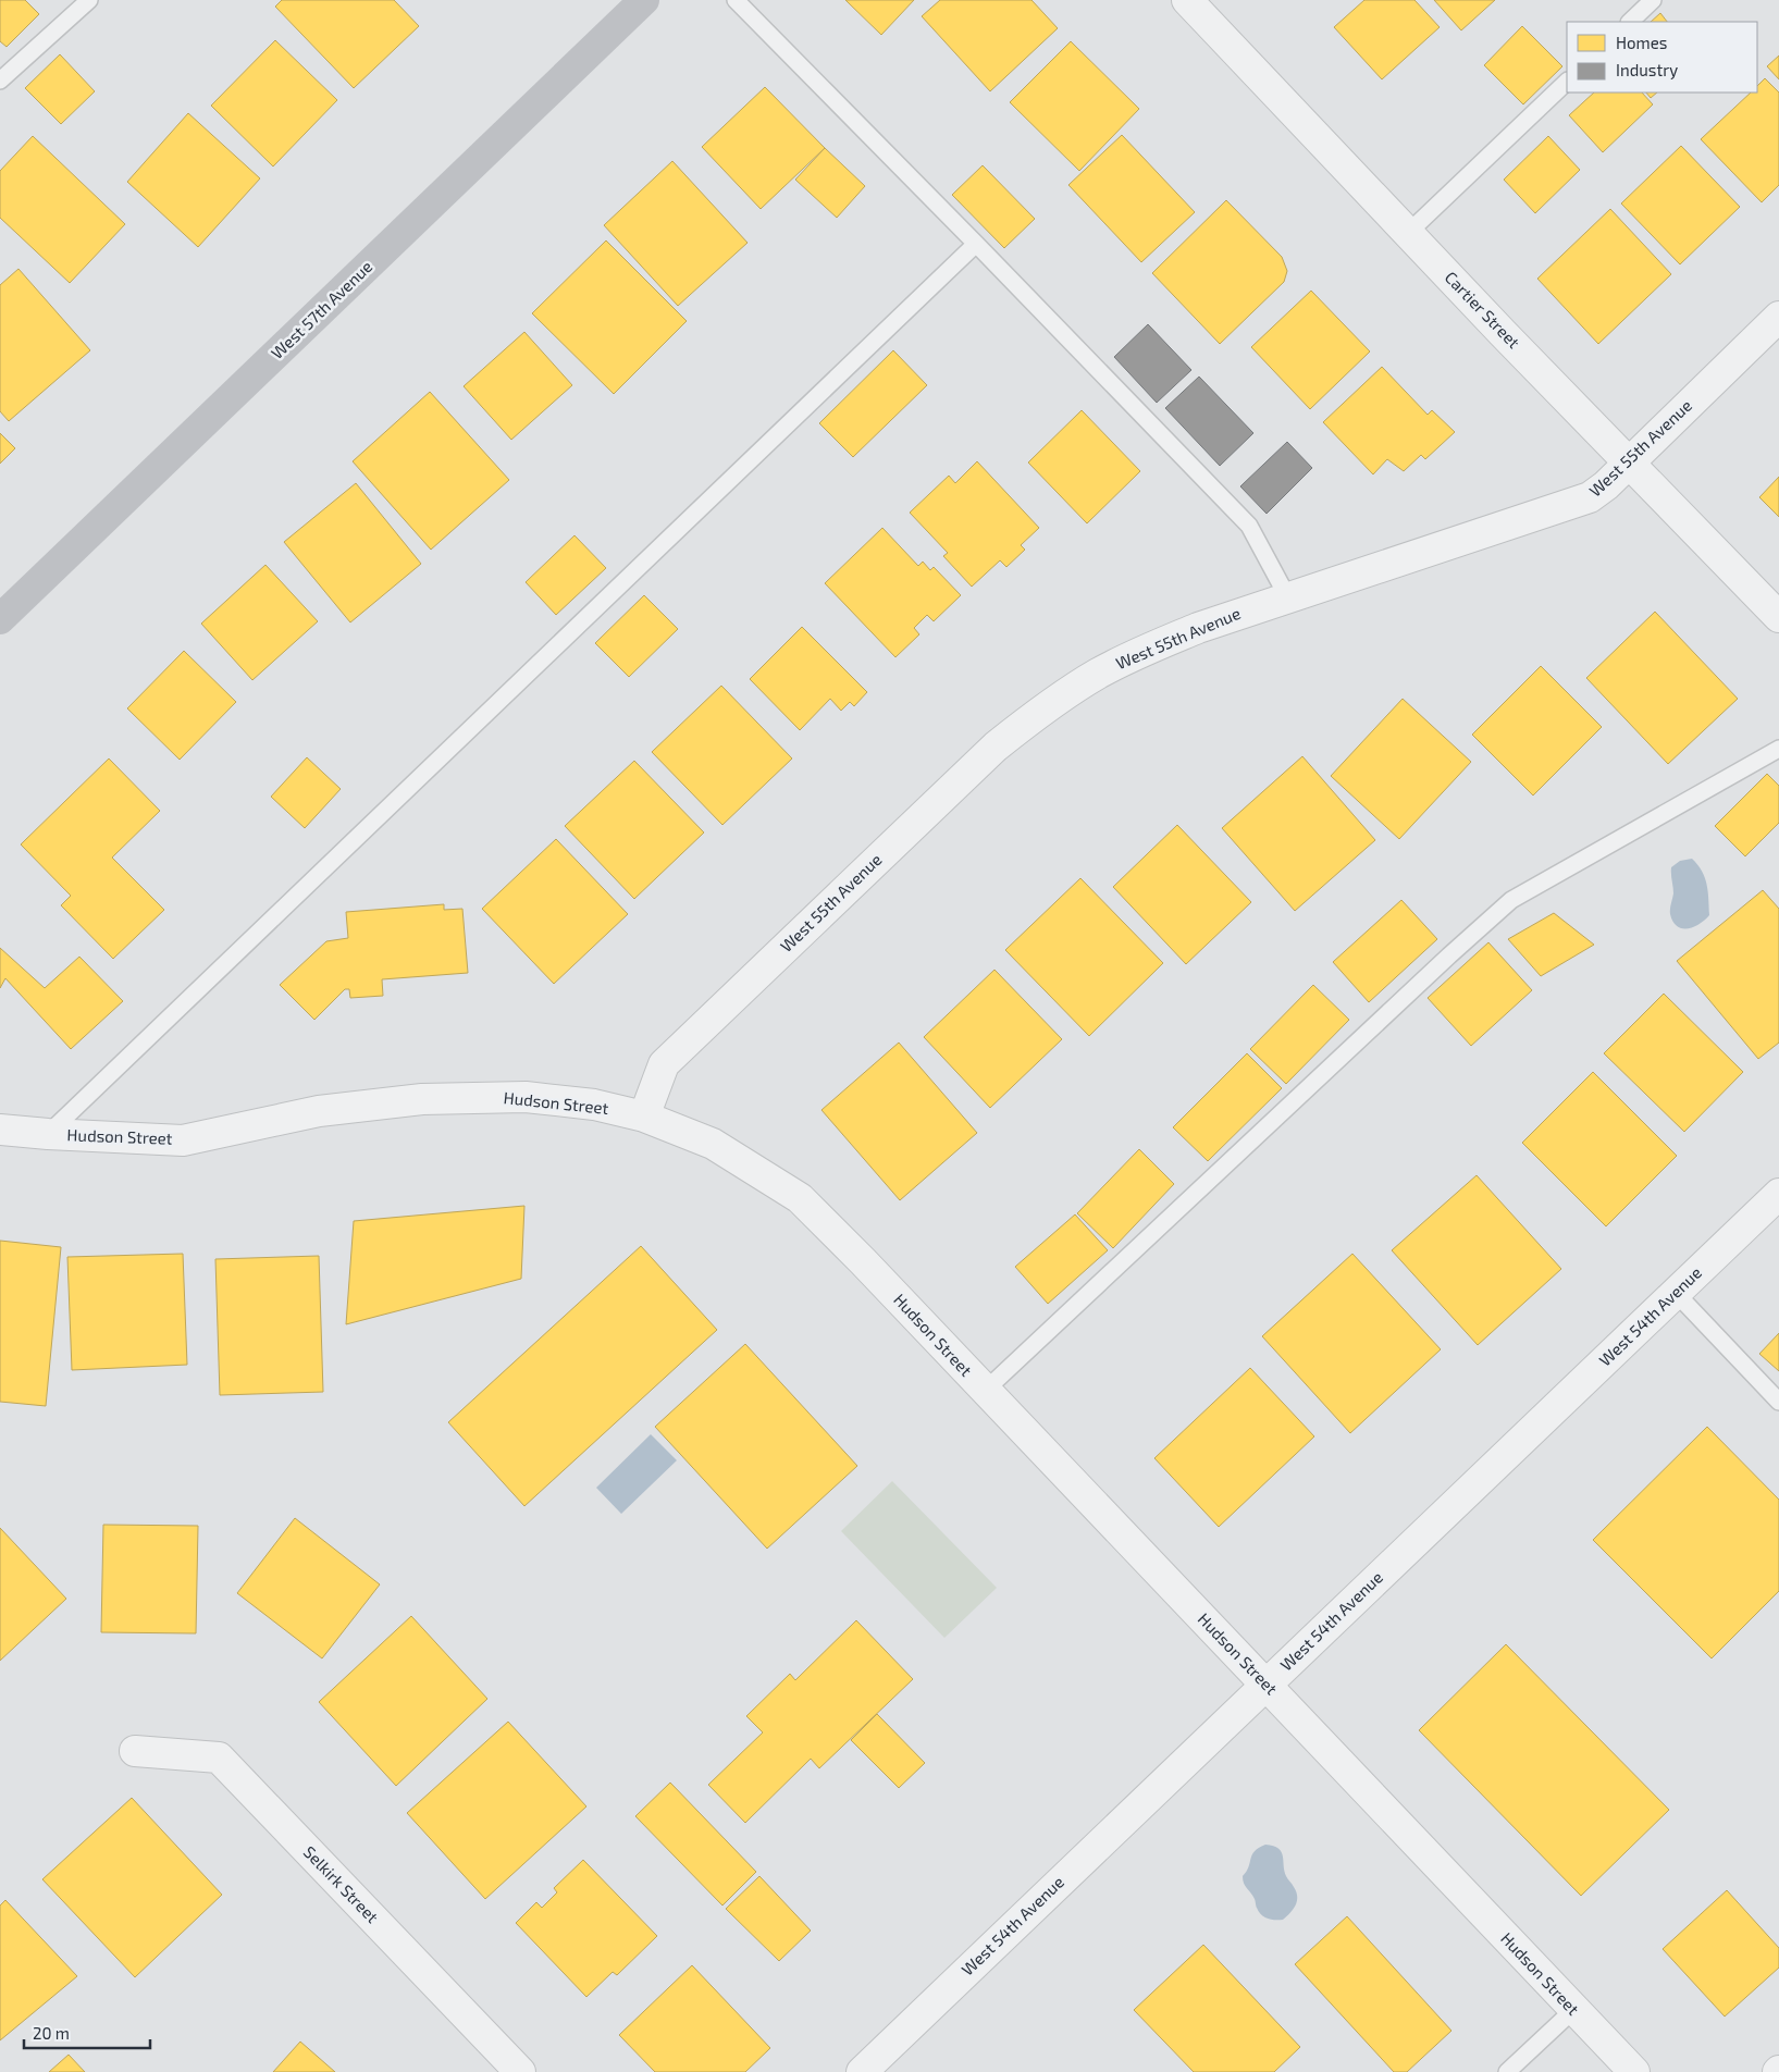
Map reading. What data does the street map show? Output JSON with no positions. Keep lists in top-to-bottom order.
{
  "streets": {
    "street": [
      "West 57th Avenue",
      "Cartier Street",
      "West 55th Avenue",
      "Hudson Street",
      "West 54th Avenue",
      "Selkirk Street"
    ]
  },
  "crossings": [
    ["Cartier Street", "West 55th Avenue"],
    ["West 55th Avenue", "Hudson Street"],
    ["Hudson Street", "West 54th Avenue"]
  ],
  "legend": ["Homes", "Industry"],
  "scale_bar": "20 m"
}
